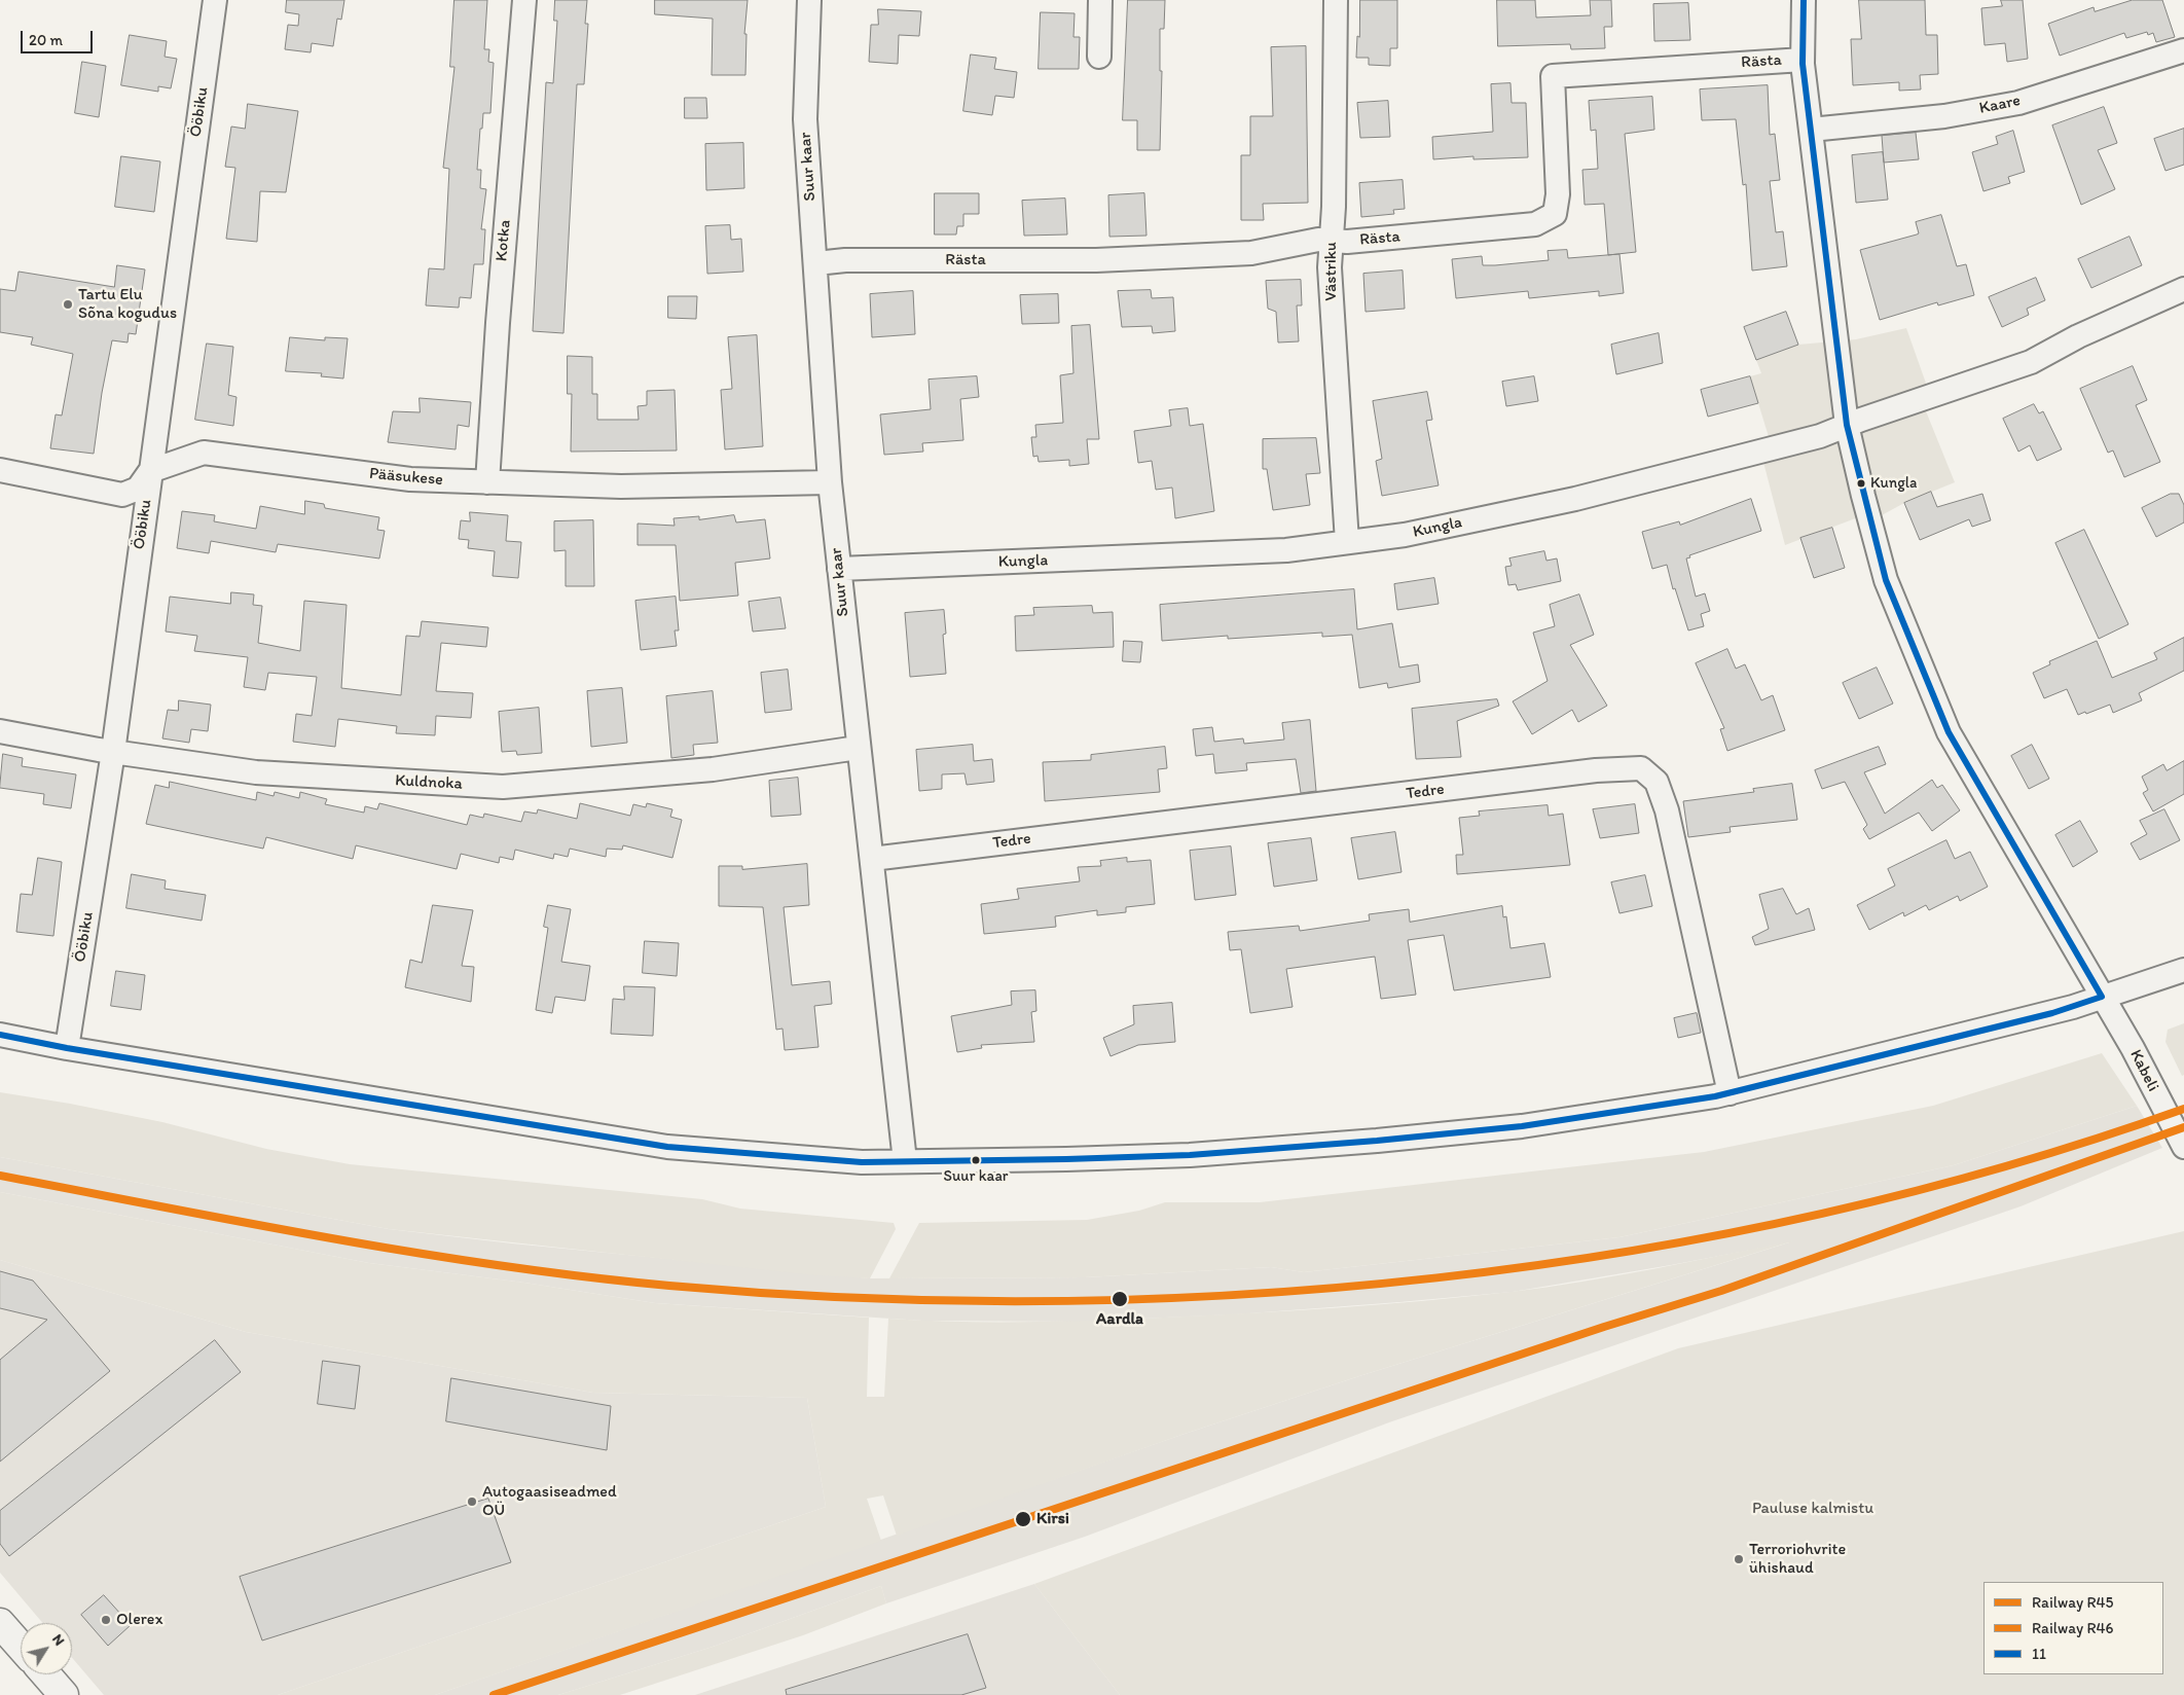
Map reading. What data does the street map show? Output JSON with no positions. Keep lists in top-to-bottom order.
{
  "streets": {
    "street": [
      "Rästa",
      "Kaare",
      "Ööbiku",
      "Suur kaar",
      "Kotka",
      "Västriku",
      "Pääsukese",
      "Kungla",
      "Kuldnoka",
      "Tedre",
      "Kabeli"
    ]
  },
  "crossings": [
    ["Rästa", "Suur kaar"],
    ["Rästa", "Västriku"],
    ["Rästa", "Kabeli"],
    ["Kaare", "Kabeli"],
    ["Ööbiku", "Pääsukese"],
    ["Ööbiku", "Kuldnoka"],
    ["Suur kaar", "Pääsukese"],
    ["Suur kaar", "Kungla"],
    ["Suur kaar", "Kuldnoka"],
    ["Suur kaar", "Tedre"],
    ["Kotka", "Pääsukese"],
    ["Västriku", "Kungla"],
    ["Kungla", "Kabeli"]
  ],
  "parks": ["Pauluse kalmistu"],
  "places": [
    "Tartu Elu Sõna kogudus",
    "Kungla",
    "Suur kaar",
    "Aardla",
    "Autogaasiseadmed OÜ",
    "Kirsi",
    "Terroriohvrite ühishaud",
    "Olerex"
  ],
  "lines": ["transit line 11", "rail line R45", "rail line R46"],
  "legend": ["Railway R45", "Railway R46", "11"],
  "scale_bar": "20 m",
  "north": "top right"
}
